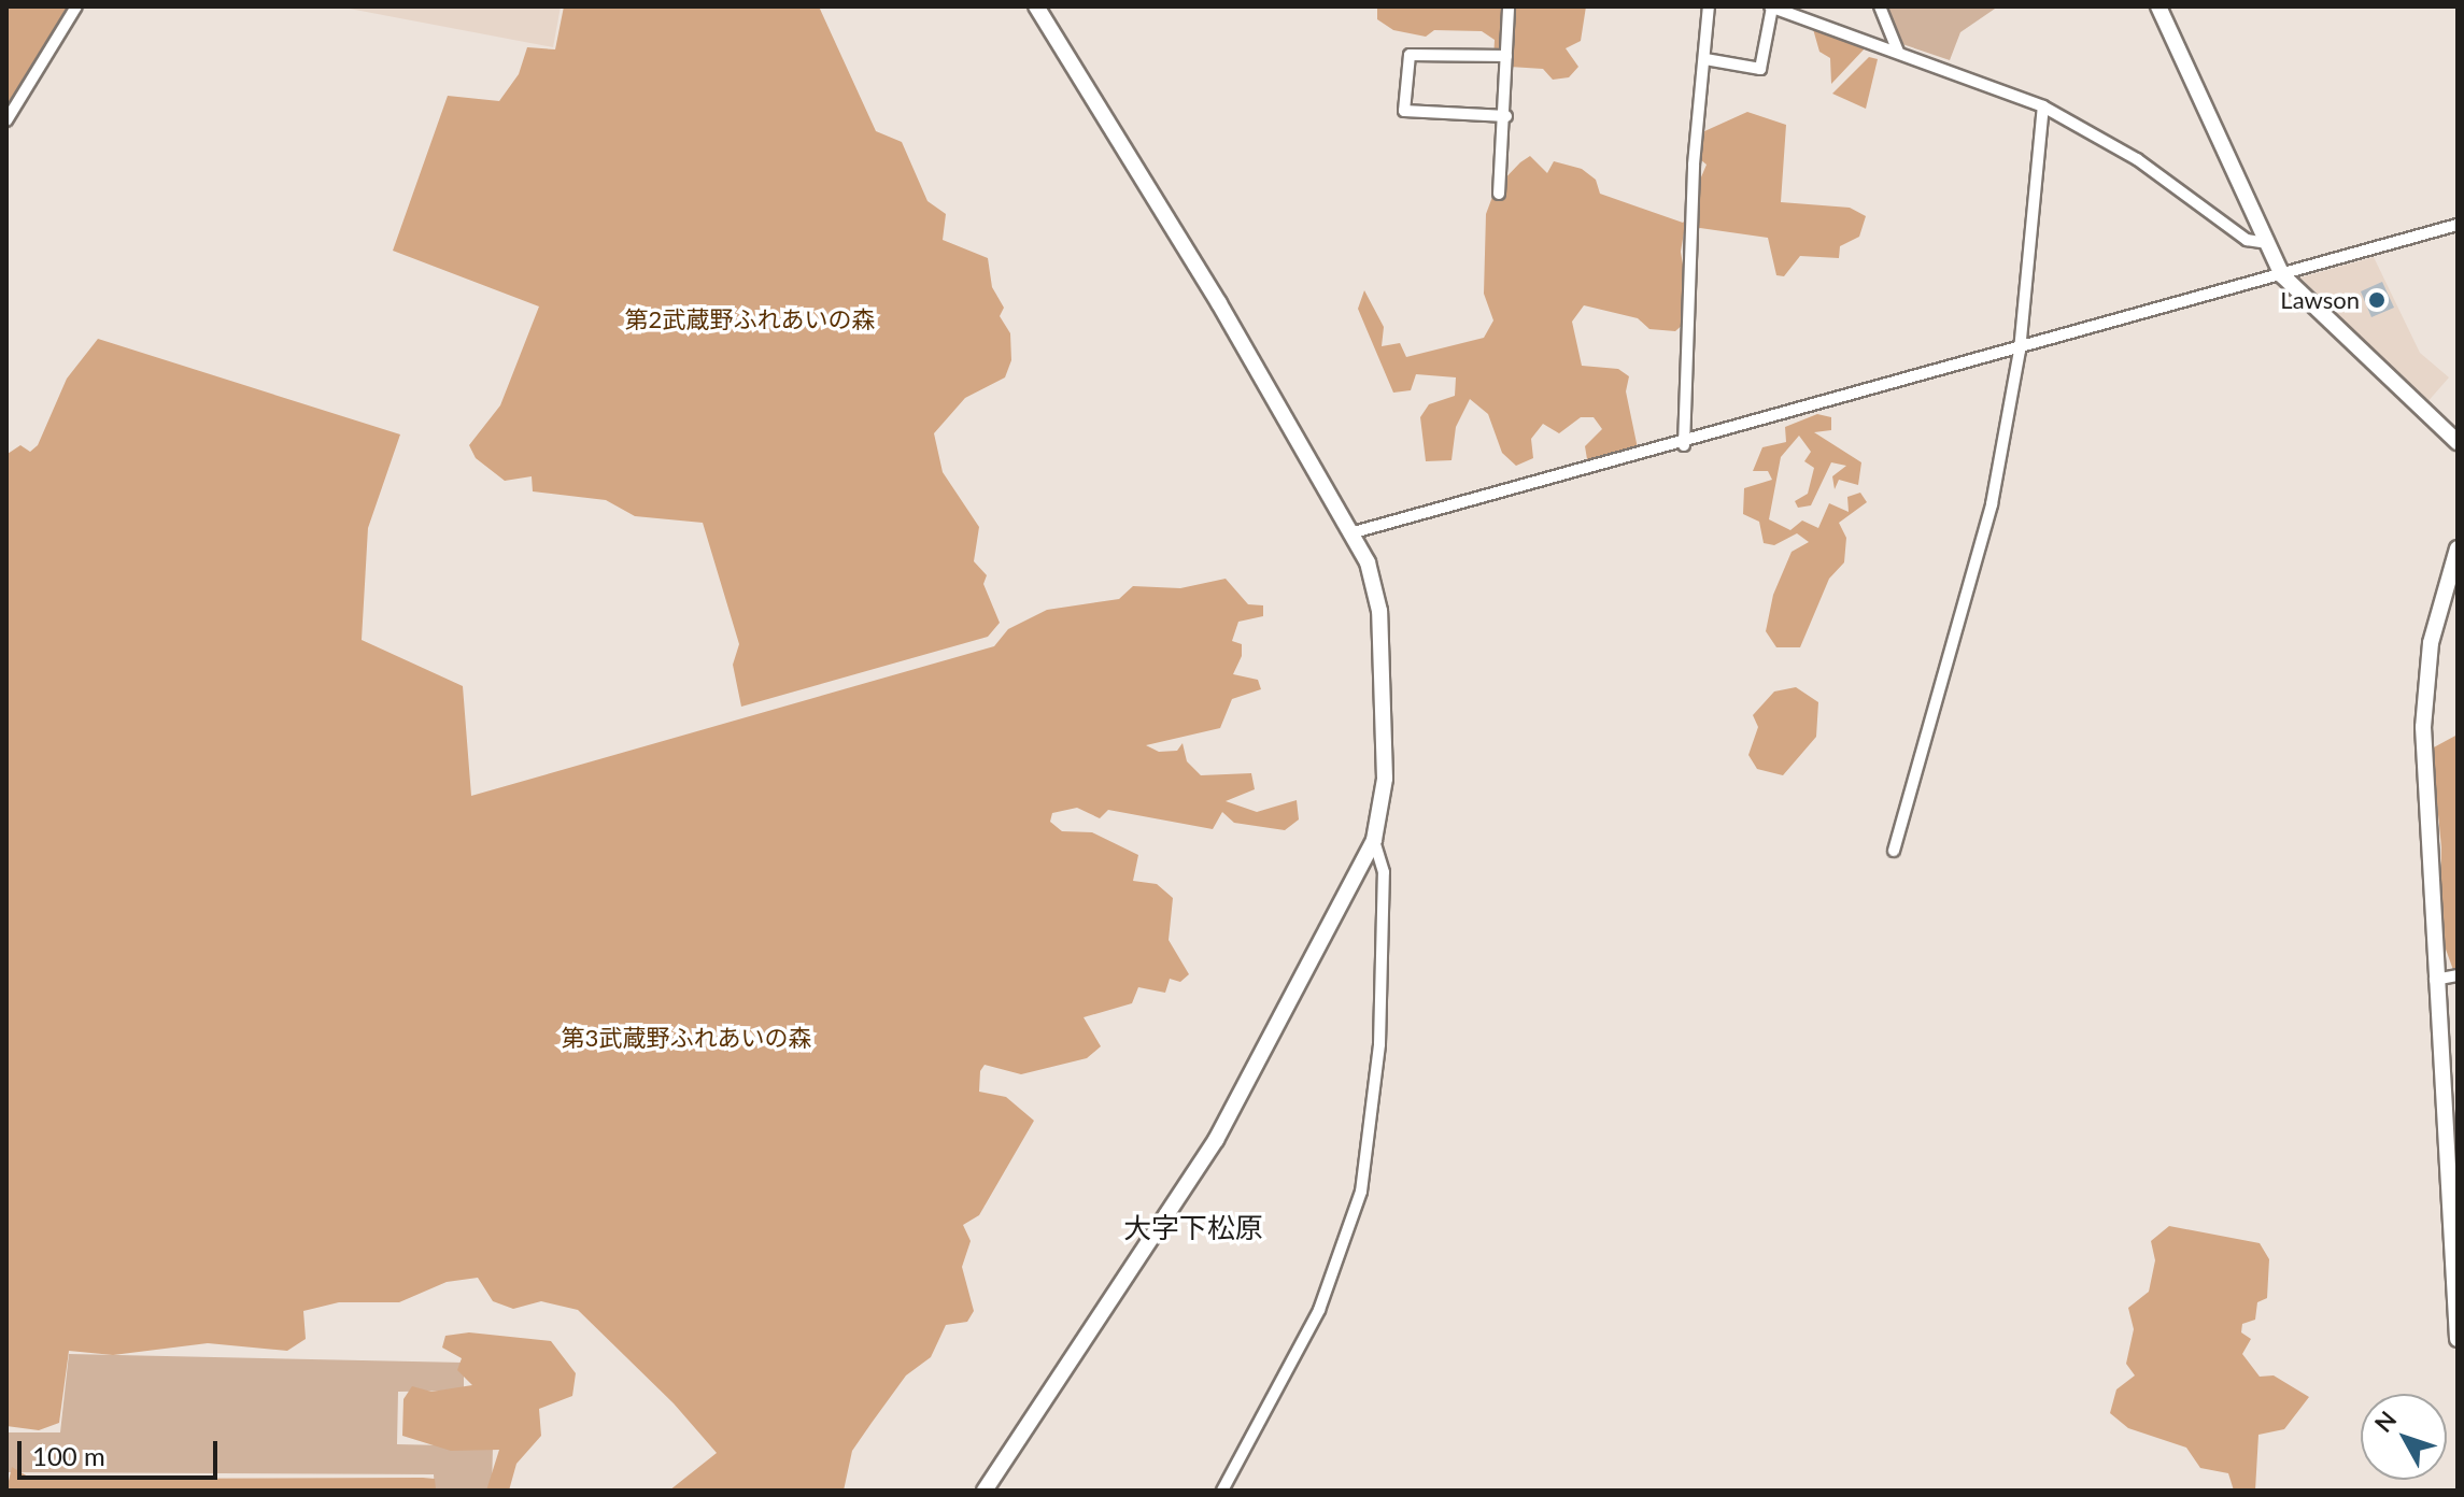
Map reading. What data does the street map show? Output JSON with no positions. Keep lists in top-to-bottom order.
{
  "districts": ["大字下松原"],
  "parks": ["第2武蔵野ふれあいの森", "第3武蔵野ふれあいの森"],
  "places": ["Lawson"],
  "scale_bar": "100 m",
  "north": "top left"
}
